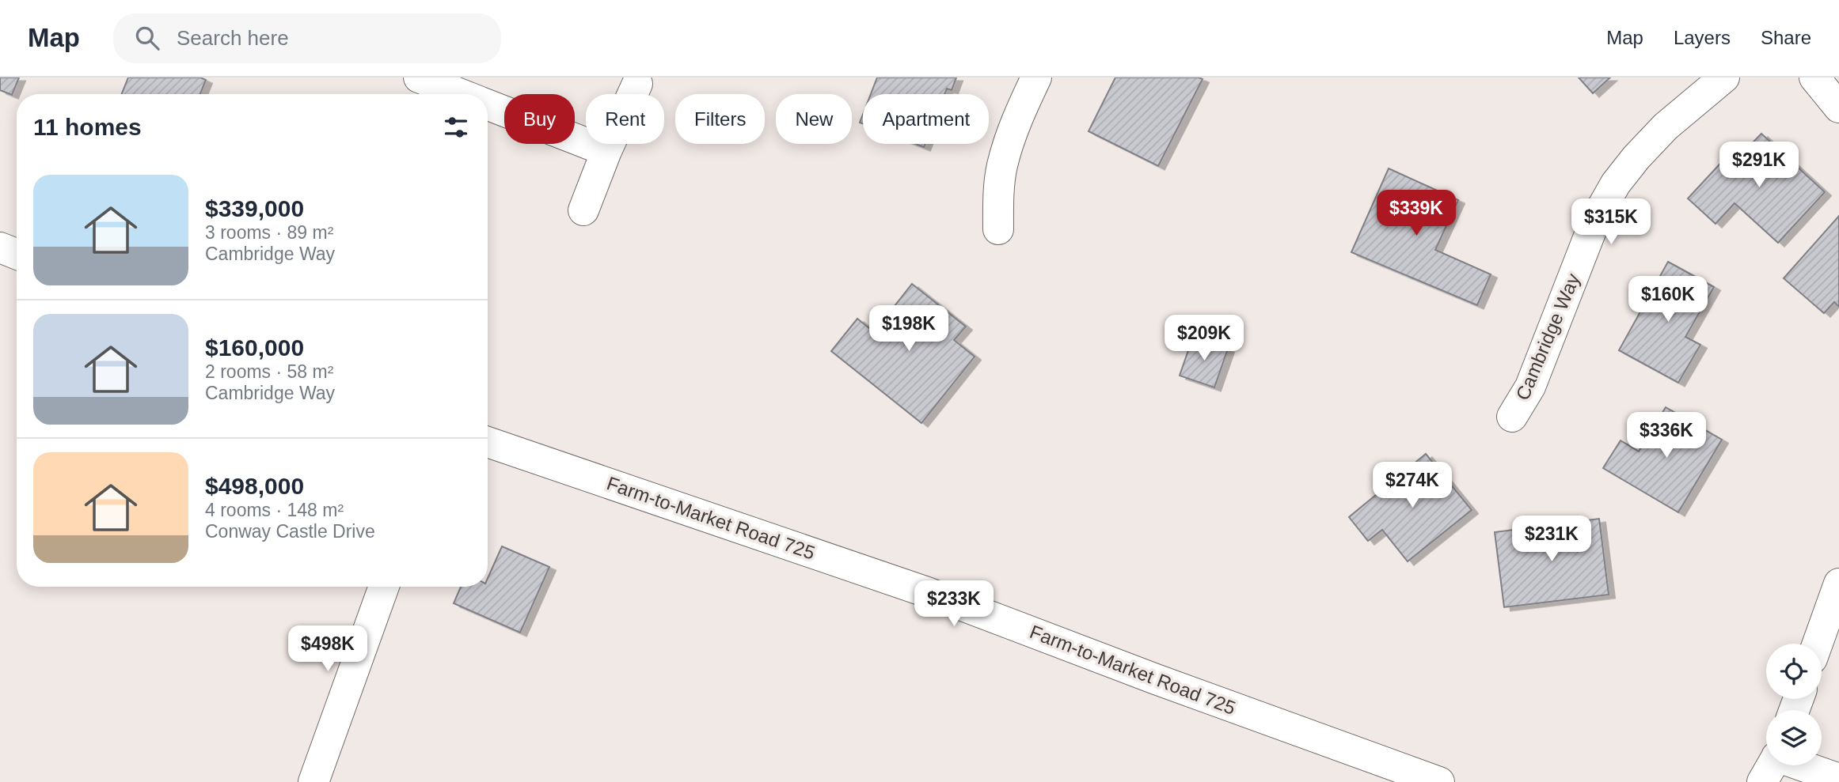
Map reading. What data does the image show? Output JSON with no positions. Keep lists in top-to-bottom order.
{
  "streets": {
    "street": ["Cambridge Way", "Farm-to-Market Road 725"]
  },
  "page": {
    "header": "Map",
    "search": "Search here",
    "nav": ["Map", "Layers", "Share"],
    "chip": [
      "Buy",
      "Rent",
      "Filters",
      "New",
      "Apartment"
    ],
    "heading": "11 homes",
    "price": [
      "$291K",
      "$339K",
      "$315K",
      "$160K",
      "$198K",
      "$209K",
      "$336K",
      "$274K",
      "$231K",
      "$233K",
      "$498K"
    ],
    "list": [
      {
        "name": "$339,000",
        "note": "3 rooms · 89 m² · Cambridge Way"
      },
      {
        "name": "$160,000",
        "note": "2 rooms · 58 m² · Cambridge Way"
      },
      {
        "name": "$498,000",
        "note": "4 rooms · 148 m² · Conway Castle Drive"
      }
    ]
  }
}
